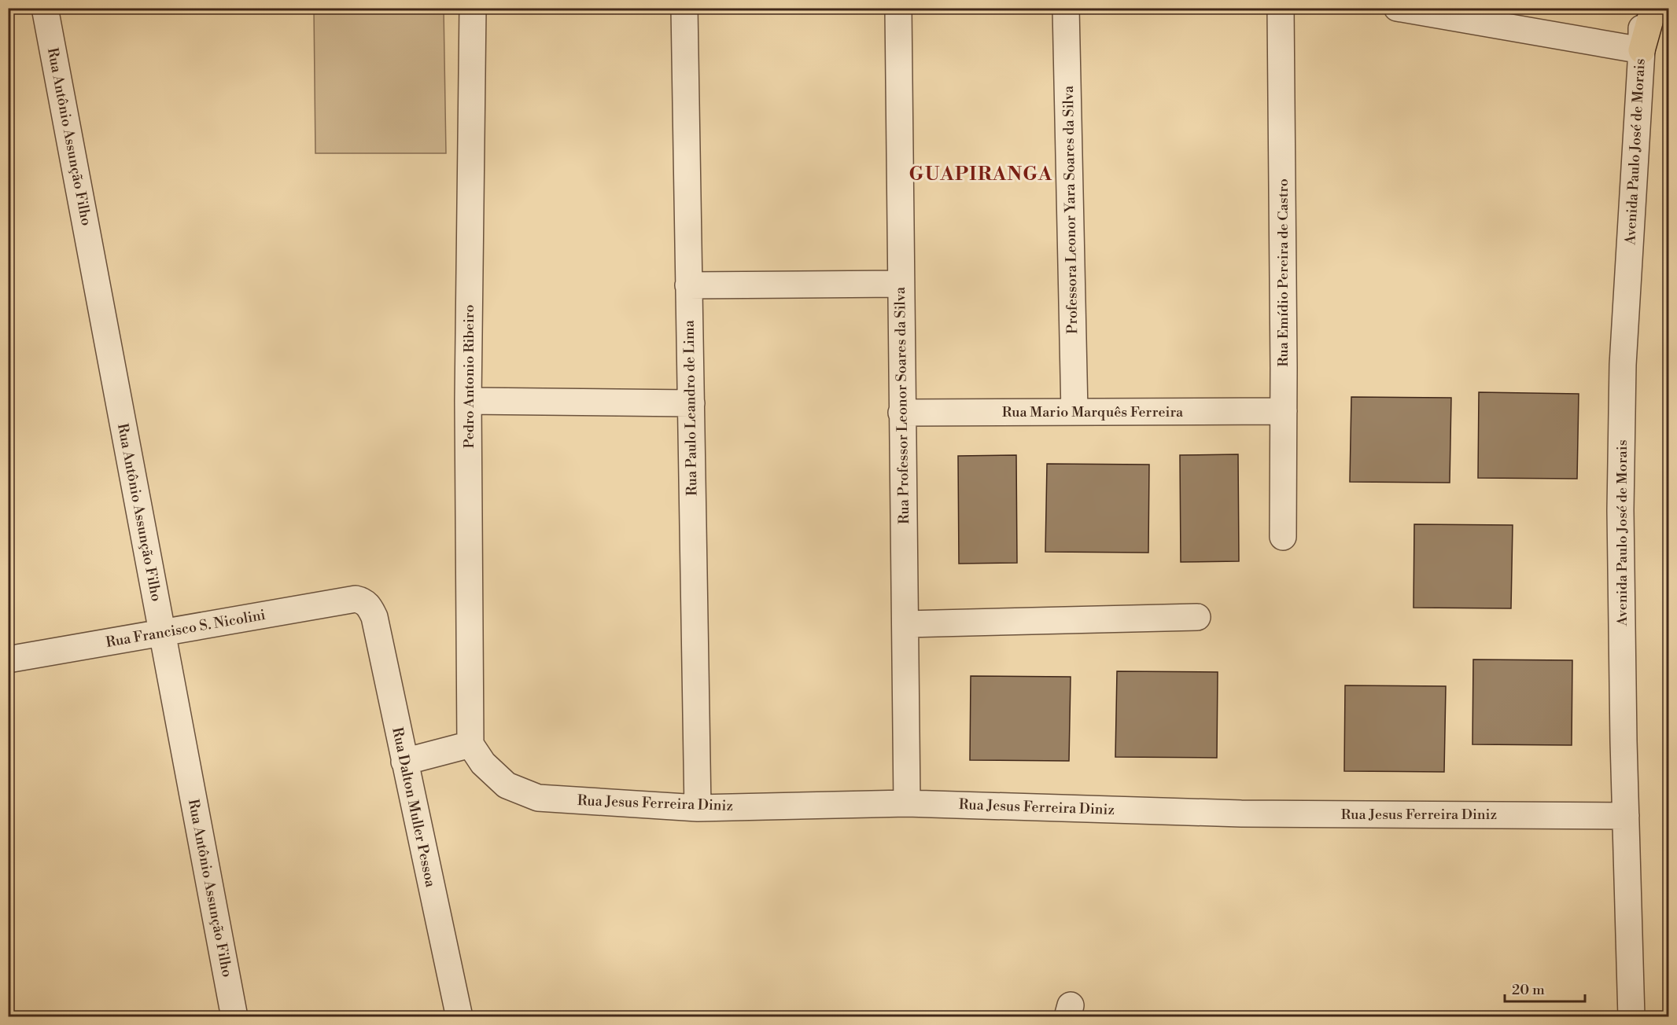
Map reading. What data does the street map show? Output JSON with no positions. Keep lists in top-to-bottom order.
{
  "streets": {
    "street": [
      "Rua Antônio Assunção Filho",
      "Avenida Paulo José de Morais",
      "Professora Leonor Yara Soares da Silva",
      "Rua Emídio Pereira de Castro",
      "Pedro Antonio Ribeiro",
      "Rua Professor Leonor Soares da Silva",
      "Rua Paulo Leandro de Lima",
      "Rua Mario Marquês Ferreira",
      "Rua Francisco S. Nicolini",
      "Rua Jesus Ferreira Diniz",
      "Rua Dalton Muller Pessoa"
    ]
  },
  "crossings": [
    ["Rua Antônio Assunção Filho", "Rua Francisco S. Nicolini"],
    ["Avenida Paulo José de Morais", "Rua Jesus Ferreira Diniz"],
    ["Professora Leonor Yara Soares da Silva", "Rua Mario Marquês Ferreira"],
    ["Rua Emídio Pereira de Castro", "Rua Mario Marquês Ferreira"],
    ["Pedro Antonio Ribeiro", "Rua Jesus Ferreira Diniz"],
    ["Rua Professor Leonor Soares da Silva", "Rua Mario Marquês Ferreira"],
    ["Rua Professor Leonor Soares da Silva", "Rua Jesus Ferreira Diniz"],
    ["Rua Paulo Leandro de Lima", "Rua Jesus Ferreira Diniz"],
    ["Rua Francisco S. Nicolini", "Rua Dalton Muller Pessoa"]
  ],
  "districts": ["GUAPIRANGA"],
  "scale_bar": "20 m"
}
